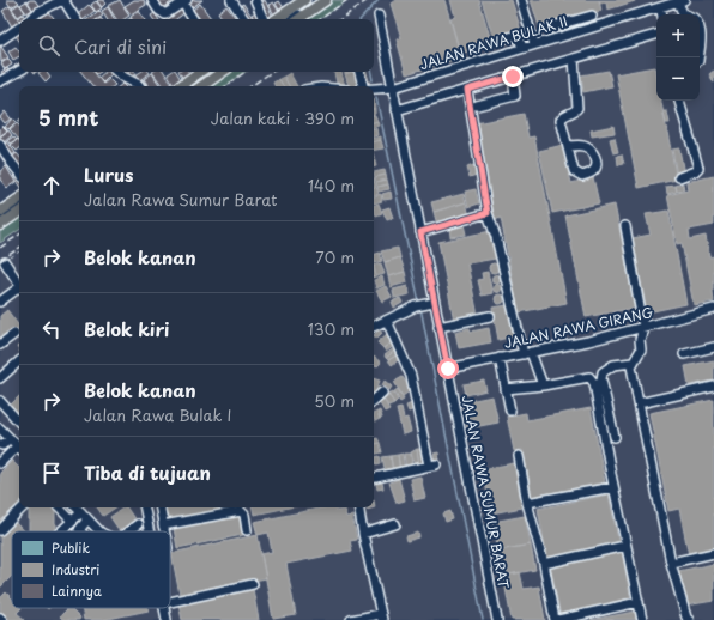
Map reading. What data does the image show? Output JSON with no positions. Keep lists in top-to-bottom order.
{
  "streets": {
    "street": ["JALAN RAWA BULAK II", "JALAN RAWA GIRANG", "JALAN RAWA SUMUR BARAT"]
  },
  "crossings": [
    ["JALAN RAWA BULAK II", "JALAN RAWA SUMUR BARAT"],
    ["JALAN RAWA GIRANG", "JALAN RAWA SUMUR BARAT"]
  ],
  "legend": ["Publik", "Industri", "Lainnya"],
  "page": {
    "map_buttons": ["+", "−"],
    "search": "Cari di sini",
    "heading": ["5 mnt", "Jalan kaki · 390 m"],
    "list": [
      ["Lurus", "Jalan Rawa Sumur Barat", "140 m"],
      ["Belok kanan", "70 m"],
      ["Belok kiri", "130 m"],
      ["Belok kanan", "Jalan Rawa Bulak I", "50 m"],
      "Tiba di tujuan"
    ]
  }
}
